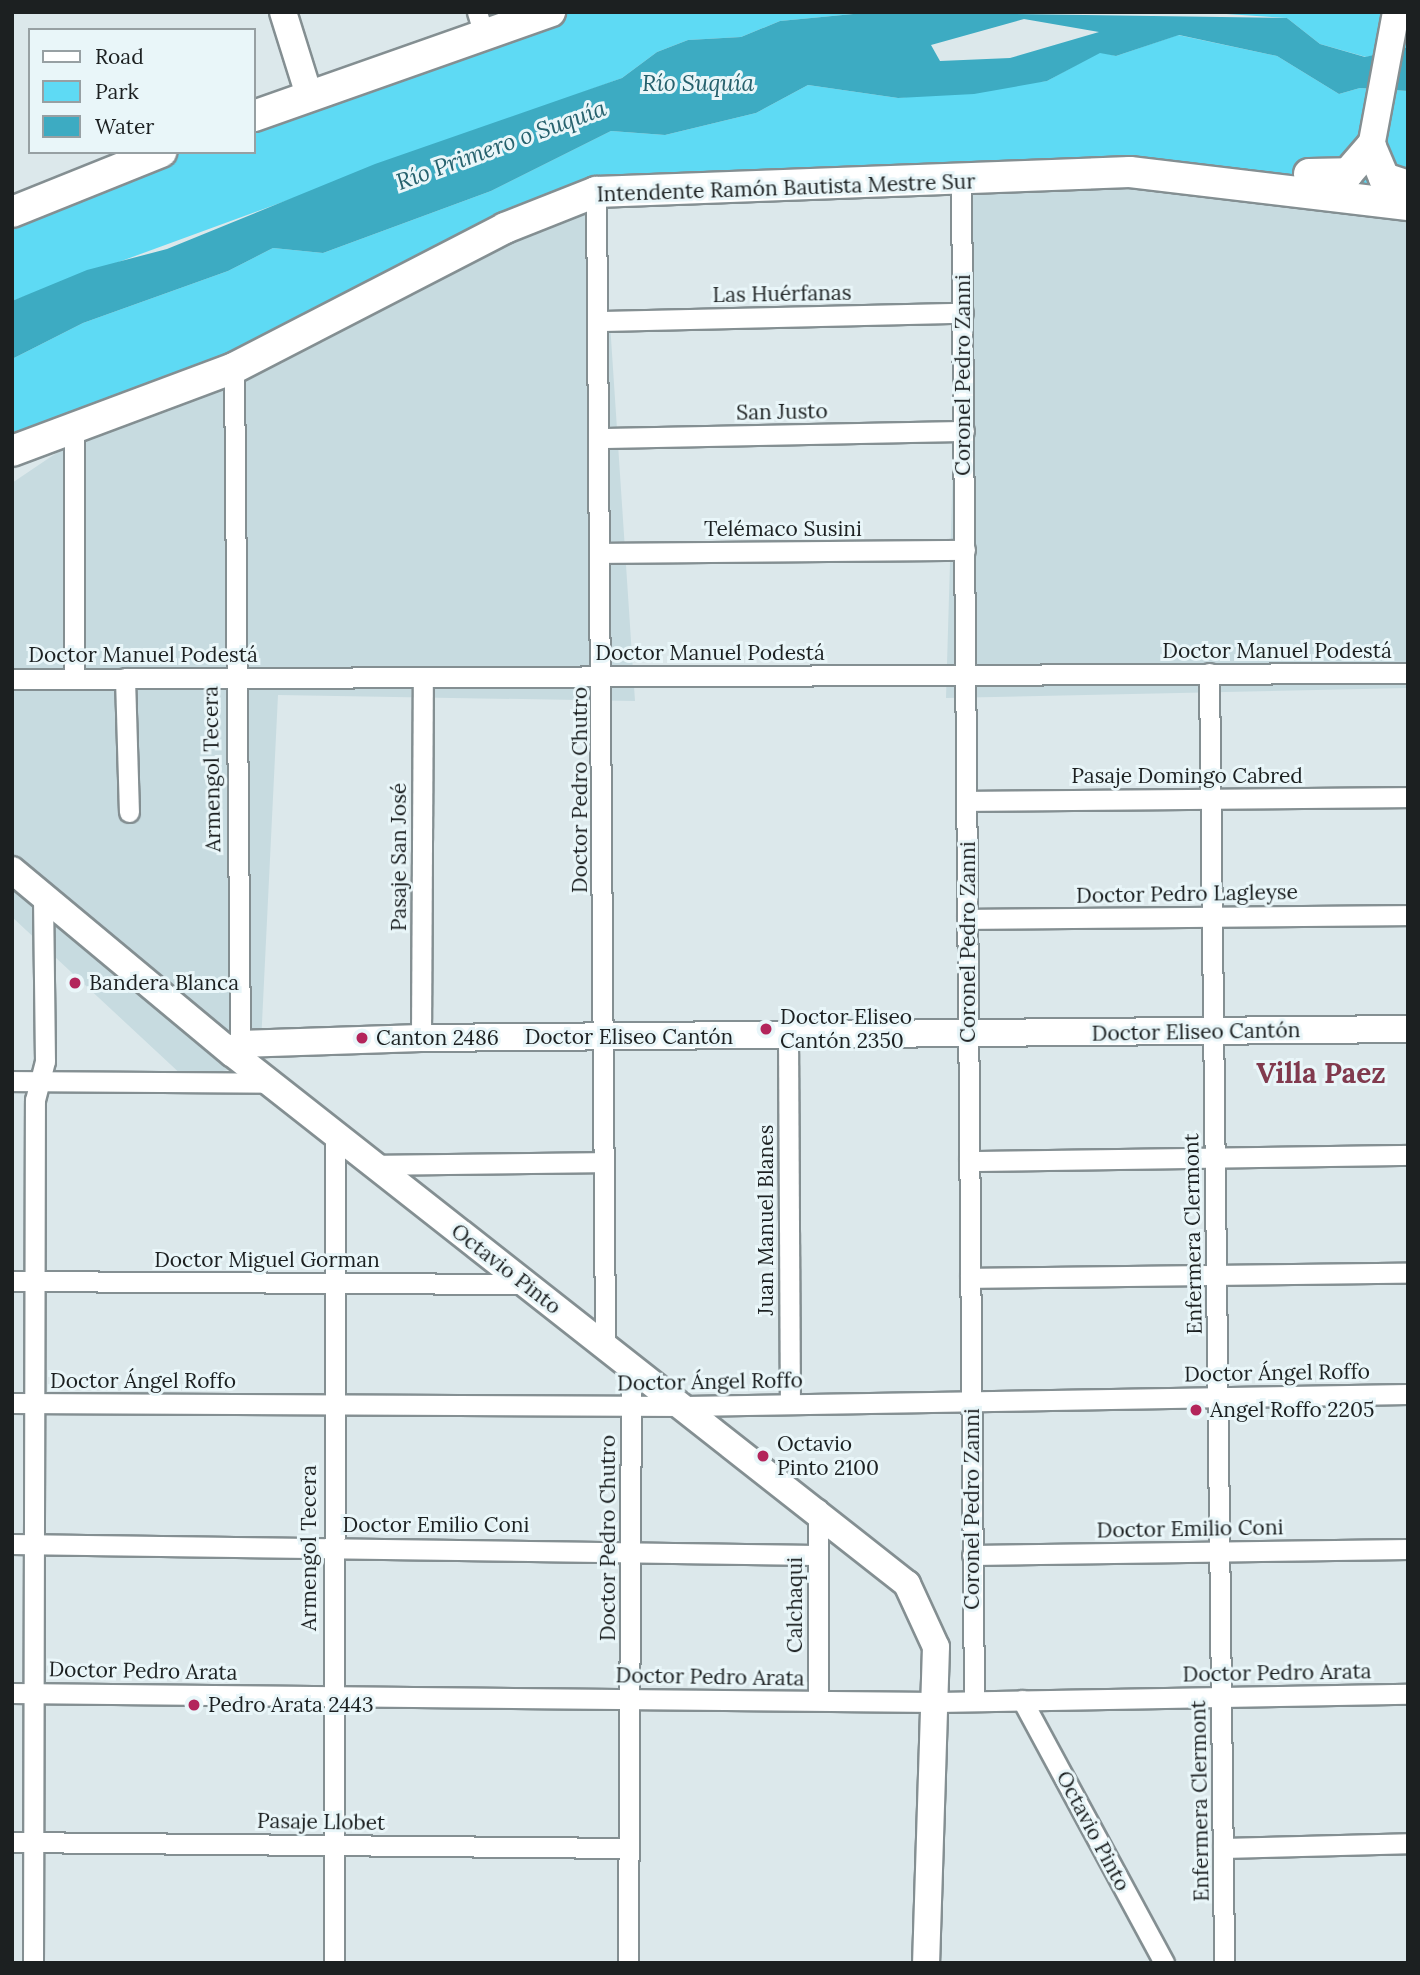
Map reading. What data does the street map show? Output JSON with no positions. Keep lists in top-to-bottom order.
{
  "streets": {
    "main road": ["Intendente Ramón Bautista Mestre Sur", "Doctor Eliseo Cantón", "Octavio Pinto"],
    "street": [
      "Las Huérfanas",
      "Coronel Pedro Zanni",
      "San Justo",
      "Telémaco Susini",
      "Doctor Manuel Podestá",
      "Armengol Tecera",
      "Pasaje Domingo Cabred",
      "Doctor Pedro Chutro",
      "Pasaje San José",
      "Doctor Pedro Lagleyse",
      "Juan Manuel Blanes",
      "Enfermera Clermont",
      "Doctor Miguel Gorman",
      "Doctor Ángel Roffo",
      "Doctor Emilio Coni",
      "Calchaqui",
      "Doctor Pedro Arata",
      "Pasaje Llobet"
    ]
  },
  "crossings": [
    ["Intendente Ramón Bautista Mestre Sur", "Coronel Pedro Zanni"],
    ["Intendente Ramón Bautista Mestre Sur", "Armengol Tecera"],
    ["Intendente Ramón Bautista Mestre Sur", "Doctor Pedro Chutro"],
    ["Las Huérfanas", "Coronel Pedro Zanni"],
    ["Las Huérfanas", "Doctor Pedro Chutro"],
    ["Coronel Pedro Zanni", "San Justo"],
    ["Coronel Pedro Zanni", "Telémaco Susini"],
    ["Coronel Pedro Zanni", "Doctor Manuel Podestá"],
    ["Coronel Pedro Zanni", "Pasaje Domingo Cabred"],
    ["Coronel Pedro Zanni", "Doctor Pedro Lagleyse"],
    ["Coronel Pedro Zanni", "Doctor Eliseo Cantón"],
    ["Coronel Pedro Zanni", "Doctor Ángel Roffo"],
    ["Coronel Pedro Zanni", "Doctor Emilio Coni"],
    ["Coronel Pedro Zanni", "Doctor Pedro Arata"],
    ["San Justo", "Doctor Pedro Chutro"],
    ["Telémaco Susini", "Doctor Pedro Chutro"],
    ["Doctor Manuel Podestá", "Armengol Tecera"],
    ["Doctor Manuel Podestá", "Doctor Pedro Chutro"],
    ["Doctor Manuel Podestá", "Pasaje San José"],
    ["Doctor Manuel Podestá", "Enfermera Clermont"],
    ["Armengol Tecera", "Doctor Eliseo Cantón"],
    ["Armengol Tecera", "Doctor Miguel Gorman"],
    ["Armengol Tecera", "Octavio Pinto"],
    ["Armengol Tecera", "Doctor Ángel Roffo"],
    ["Armengol Tecera", "Doctor Emilio Coni"],
    ["Armengol Tecera", "Doctor Pedro Arata"],
    ["Armengol Tecera", "Pasaje Llobet"],
    ["Pasaje Domingo Cabred", "Enfermera Clermont"],
    ["Doctor Pedro Chutro", "Doctor Eliseo Cantón"],
    ["Doctor Pedro Chutro", "Octavio Pinto"],
    ["Doctor Pedro Chutro", "Doctor Ángel Roffo"],
    ["Doctor Pedro Chutro", "Doctor Emilio Coni"],
    ["Doctor Pedro Chutro", "Doctor Pedro Arata"],
    ["Doctor Pedro Chutro", "Pasaje Llobet"],
    ["Pasaje San José", "Doctor Eliseo Cantón"],
    ["Doctor Pedro Lagleyse", "Enfermera Clermont"],
    ["Doctor Eliseo Cantón", "Juan Manuel Blanes"],
    ["Doctor Eliseo Cantón", "Enfermera Clermont"],
    ["Doctor Eliseo Cantón", "Octavio Pinto"],
    ["Juan Manuel Blanes", "Doctor Ángel Roffo"],
    ["Enfermera Clermont", "Doctor Ángel Roffo"],
    ["Enfermera Clermont", "Doctor Emilio Coni"],
    ["Enfermera Clermont", "Doctor Pedro Arata"],
    ["Doctor Miguel Gorman", "Octavio Pinto"],
    ["Octavio Pinto", "Doctor Ángel Roffo"],
    ["Octavio Pinto", "Calchaqui"],
    ["Octavio Pinto", "Doctor Pedro Arata"],
    ["Doctor Emilio Coni", "Calchaqui"],
    ["Calchaqui", "Doctor Pedro Arata"]
  ],
  "districts": ["Villa Paez"],
  "water": ["Río Suquía", "Río Primero o Suquía"],
  "places": [
    "Bandera Blanca",
    "Doctor Eliseo Cantón 2350",
    "Canton 2486",
    "Angel Roffo 2205",
    "Octavio Pinto 2100",
    "Pedro Arata 2443"
  ],
  "legend": ["Road", "Park", "Water"]
}
